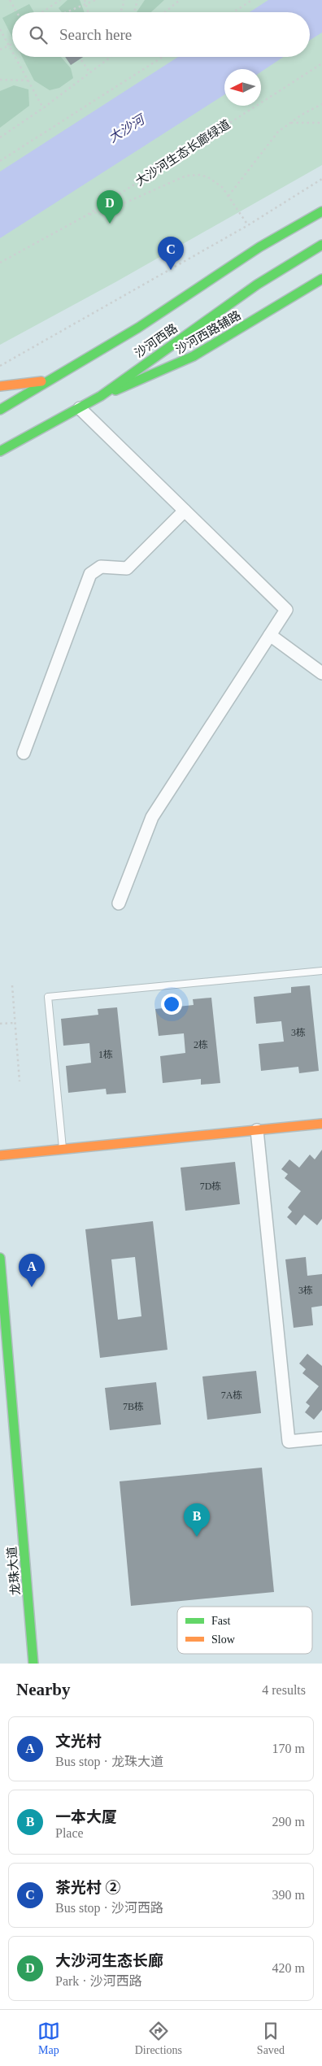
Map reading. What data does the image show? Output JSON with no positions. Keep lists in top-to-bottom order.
{
  "streets": {
    "main road": ["沙河西路辅路", "沙河西路", "龙珠大道"],
    "path": ["大沙河生态长廊绿道"]
  },
  "crossings": [
    ["沙河西路辅路", "沙河西路"]
  ],
  "water": ["大沙河"],
  "house_numbers": [
    "3栋",
    "2栋",
    "1栋",
    "7D栋",
    "3栋",
    "7A栋",
    "7B栋"
  ],
  "legend": ["Fast", "Slow"],
  "north": "left",
  "page": {
    "search": "Search here",
    "pins": [
      "D",
      "C",
      "A",
      "B"
    ],
    "heading": ["Nearby", "4 results"],
    "list": [
      {
        "mark": "A",
        "name": "文光村",
        "note": "Bus stop · 龙珠大道",
        "value": "170 m"
      },
      {
        "mark": "B",
        "name": "一本大厦",
        "note": "Place",
        "value": "290 m"
      },
      {
        "mark": "C",
        "name": "茶光村 ②",
        "note": "Bus stop · 沙河西路",
        "value": "390 m"
      },
      {
        "mark": "D",
        "name": "大沙河生态长廊",
        "note": "Park · 沙河西路",
        "value": "420 m"
      }
    ],
    "nav": ["Map", "Directions", "Saved"]
  }
}
